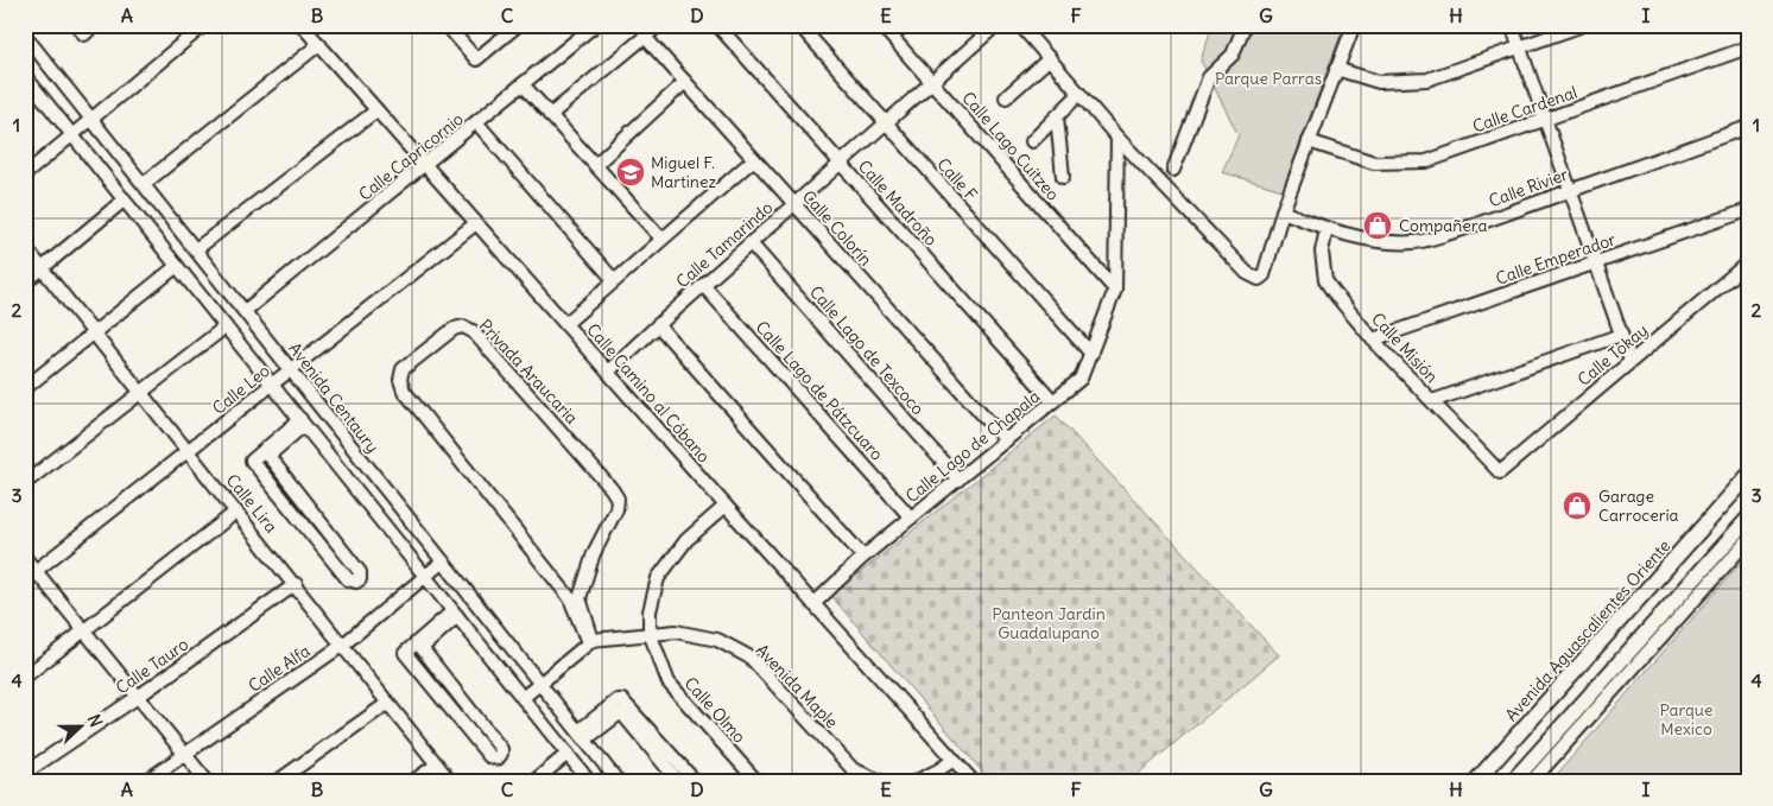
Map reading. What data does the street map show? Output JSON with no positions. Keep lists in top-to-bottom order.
{
  "streets": {
    "main road": ["Avenida Aguascalientes Oriente"],
    "street": [
      "Calle Cardenal",
      "Calle Lago Cuitzeo",
      "Calle Capricornio",
      "Calle F",
      "Calle Rivier",
      "Calle Madroño",
      "Calle Colorín",
      "Calle Tamarindo",
      "Calle Emperador",
      "Calle Misión",
      "Calle Lago de Texcoco",
      "Calle Tokay",
      "Privada Araucaria",
      "Calle Leo",
      "Calle Lago de Pátzcuaro",
      "Calle Camino al Cóbano",
      "Avenida Centaury",
      "Calle Lago de Chapala",
      "Calle Lira",
      "Calle Tauro",
      "Calle Alfa",
      "Avenida Maple",
      "Calle Olmo"
    ]
  },
  "crossings": [
    ["Calle Lago Cuitzeo", "Calle Tamarindo"],
    ["Calle Lago Cuitzeo", "Calle Lago de Chapala"],
    ["Calle Capricornio", "Calle Camino al Cóbano"],
    ["Calle Capricornio", "Avenida Centaury"],
    ["Calle F", "Calle Tamarindo"],
    ["Calle F", "Calle Lago de Chapala"],
    ["Calle Rivier", "Calle Misión"],
    ["Calle Madroño", "Calle Tamarindo"],
    ["Calle Madroño", "Calle Lago de Chapala"],
    ["Calle Colorín", "Calle Tamarindo"],
    ["Calle Colorín", "Calle Lago de Chapala"],
    ["Calle Tamarindo", "Calle Lago de Texcoco"],
    ["Calle Tamarindo", "Calle Lago de Pátzcuaro"],
    ["Calle Tamarindo", "Calle Camino al Cóbano"],
    ["Calle Emperador", "Calle Misión"],
    ["Calle Misión", "Calle Tokay"],
    ["Calle Lago de Texcoco", "Calle Lago de Chapala"],
    ["Privada Araucaria", "Avenida Maple"],
    ["Calle Leo", "Calle Camino al Cóbano"],
    ["Calle Leo", "Avenida Centaury"],
    ["Calle Leo", "Calle Lira"],
    ["Calle Lago de Pátzcuaro", "Calle Lago de Chapala"],
    ["Calle Camino al Cóbano", "Calle Lago de Chapala"],
    ["Calle Camino al Cóbano", "Calle Olmo"],
    ["Avenida Centaury", "Calle Alfa"],
    ["Calle Lira", "Calle Tauro"],
    ["Calle Lira", "Calle Alfa"],
    ["Avenida Maple", "Calle Olmo"]
  ],
  "parks": ["Parque Parras", "Panteon Jardin Guadalupano", "Parque Mexico"],
  "places": {
    "school or university": ["Miguel F. Martinez"],
    "shop": ["Compañera", "Garage Carrocería"]
  },
  "north": "right",
  "grid": {
    "columns": [
      "A",
      "B",
      "C",
      "D",
      "E",
      "F",
      "G",
      "H",
      "I"
    ],
    "rows": [
      "1",
      "2",
      "3",
      "4"
    ]
  }
}
